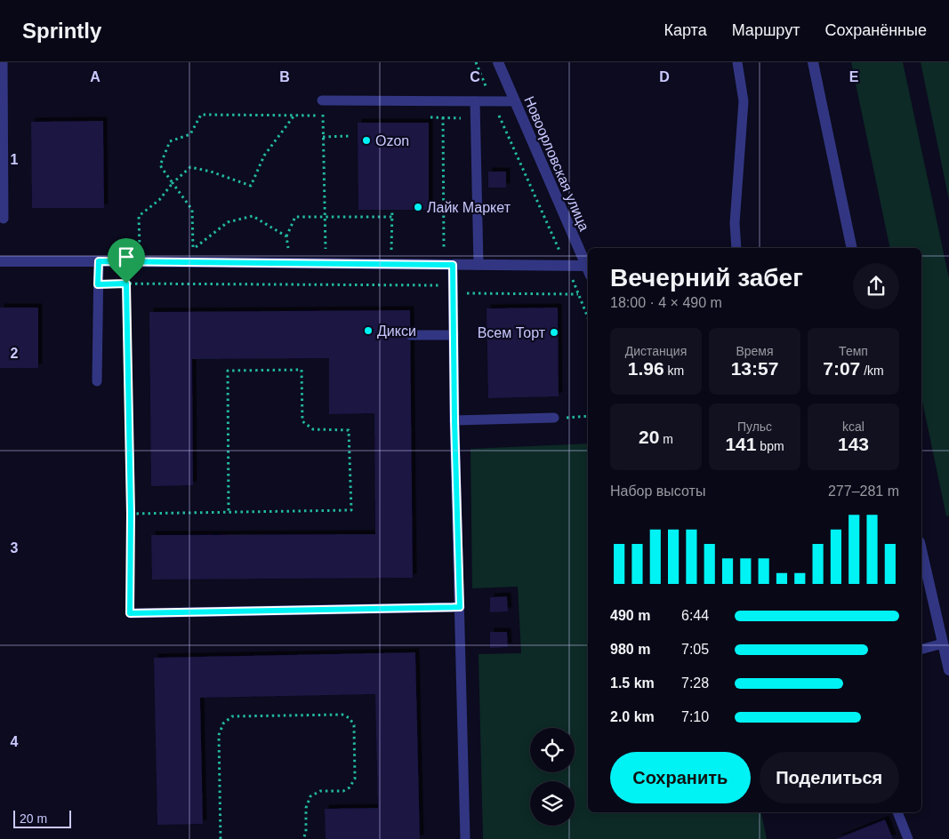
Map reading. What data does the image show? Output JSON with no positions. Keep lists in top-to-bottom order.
{
  "streets": {
    "street": ["Новоорловская улица"]
  },
  "places": [
    "Ozon",
    "Лайк Маркет",
    "Дикси",
    "Всем Торт"
  ],
  "scale_bar": "20 m",
  "page": {
    "header": "Sprintly",
    "nav": ["Карта", "Маршрут", "Сохранённые"],
    "heading": ["Вечерний забег", "18:00 · 4 × 490 m"],
    "stats": [
      ["Дистанция", "1.96 km"],
      ["Время", "13:57"],
      ["Темп", "7:07 /km"],
      ["20 m"],
      ["Пульс", "141 bpm"],
      ["kcal", "143"]
    ],
    "chart": ["Набор высоты", "277–281 m"],
    "list": [
      {
        "name": "490 m",
        "note": "6:44"
      },
      {
        "name": "980 m",
        "note": "7:05"
      },
      {
        "name": "1.5 km",
        "note": "7:28"
      },
      {
        "name": "2.0 km",
        "note": "7:10"
      }
    ],
    "buttons": ["Сохранить", "Поделиться"],
    "scale": "20 m"
  },
  "grid": {
    "columns": [
      "A",
      "B",
      "C",
      "D",
      "E"
    ],
    "rows": [
      "1",
      "2",
      "3",
      "4"
    ]
  }
}
